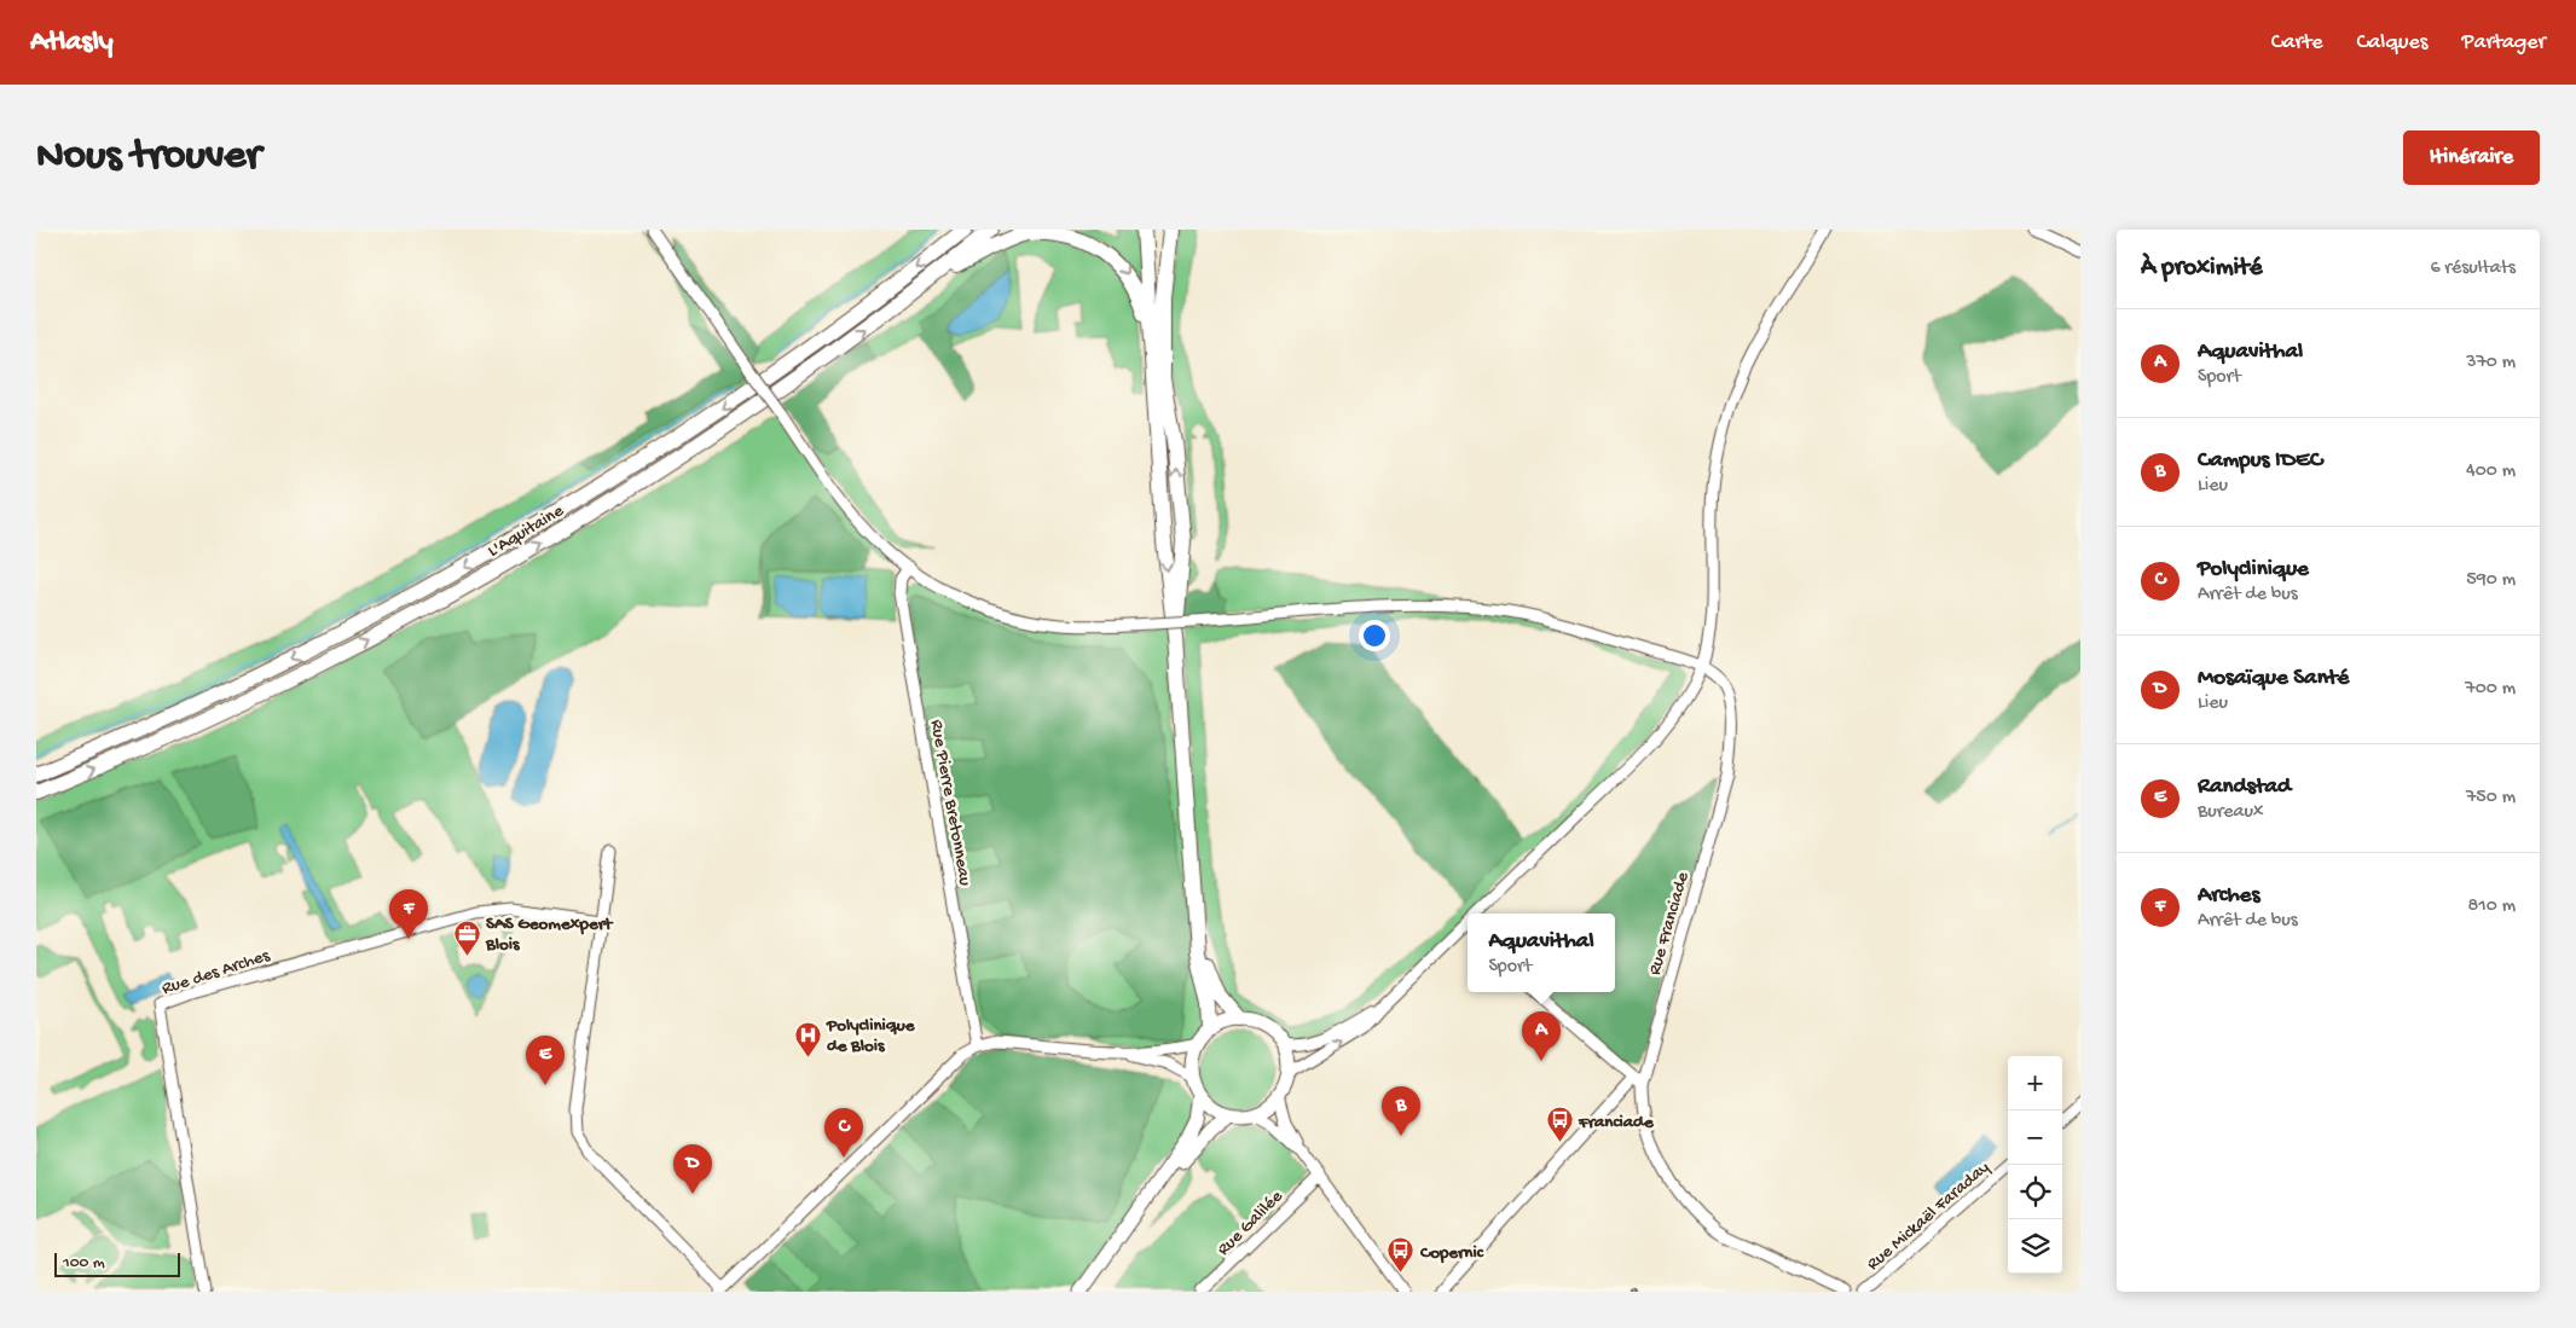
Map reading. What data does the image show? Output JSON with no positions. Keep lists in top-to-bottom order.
{
  "streets": {
    "highway": ["L'Aquitaine"],
    "street": [
      "Rue Pierre Bretonneau",
      "Rue Franciade",
      "Rue des Arches",
      "Rue Mickaël Faraday",
      "Rue Galilée"
    ]
  },
  "places": {
    "office": ["SAS Geomexpert Blois"],
    "hospital": ["Polyclinique de Blois"],
    "bus stop": ["Franciade", "Copernic"]
  },
  "scale_bar": "100 m",
  "page": {
    "header": "Atlasly",
    "nav": ["Carte", "Calques", "Partager"],
    "buttons": "Itinéraire",
    "title": "Nous trouver",
    "heading": ["À proximité", "6 résultats"],
    "list": [
      {
        "mark": "A",
        "name": "Aquavithal",
        "note": "Sport",
        "value": "370 m"
      },
      {
        "mark": "B",
        "name": "Campus IDEC",
        "note": "Lieu",
        "value": "400 m"
      },
      {
        "mark": "C",
        "name": "Polyclinique",
        "note": "Arrêt de bus",
        "value": "590 m"
      },
      {
        "mark": "D",
        "name": "Mosaïque Santé",
        "note": "Lieu",
        "value": "700 m"
      },
      {
        "mark": "E",
        "name": "Randstad",
        "note": "Bureaux",
        "value": "750 m"
      },
      {
        "mark": "F",
        "name": "Arches",
        "note": "Arrêt de bus",
        "value": "810 m"
      }
    ],
    "pins": [
      "F",
      "A",
      "E",
      "B",
      "C",
      "D"
    ],
    "popup": ["Aquavithal", "Sport"],
    "map_buttons": ["+", "−"],
    "scale": "100 m"
  }
}
